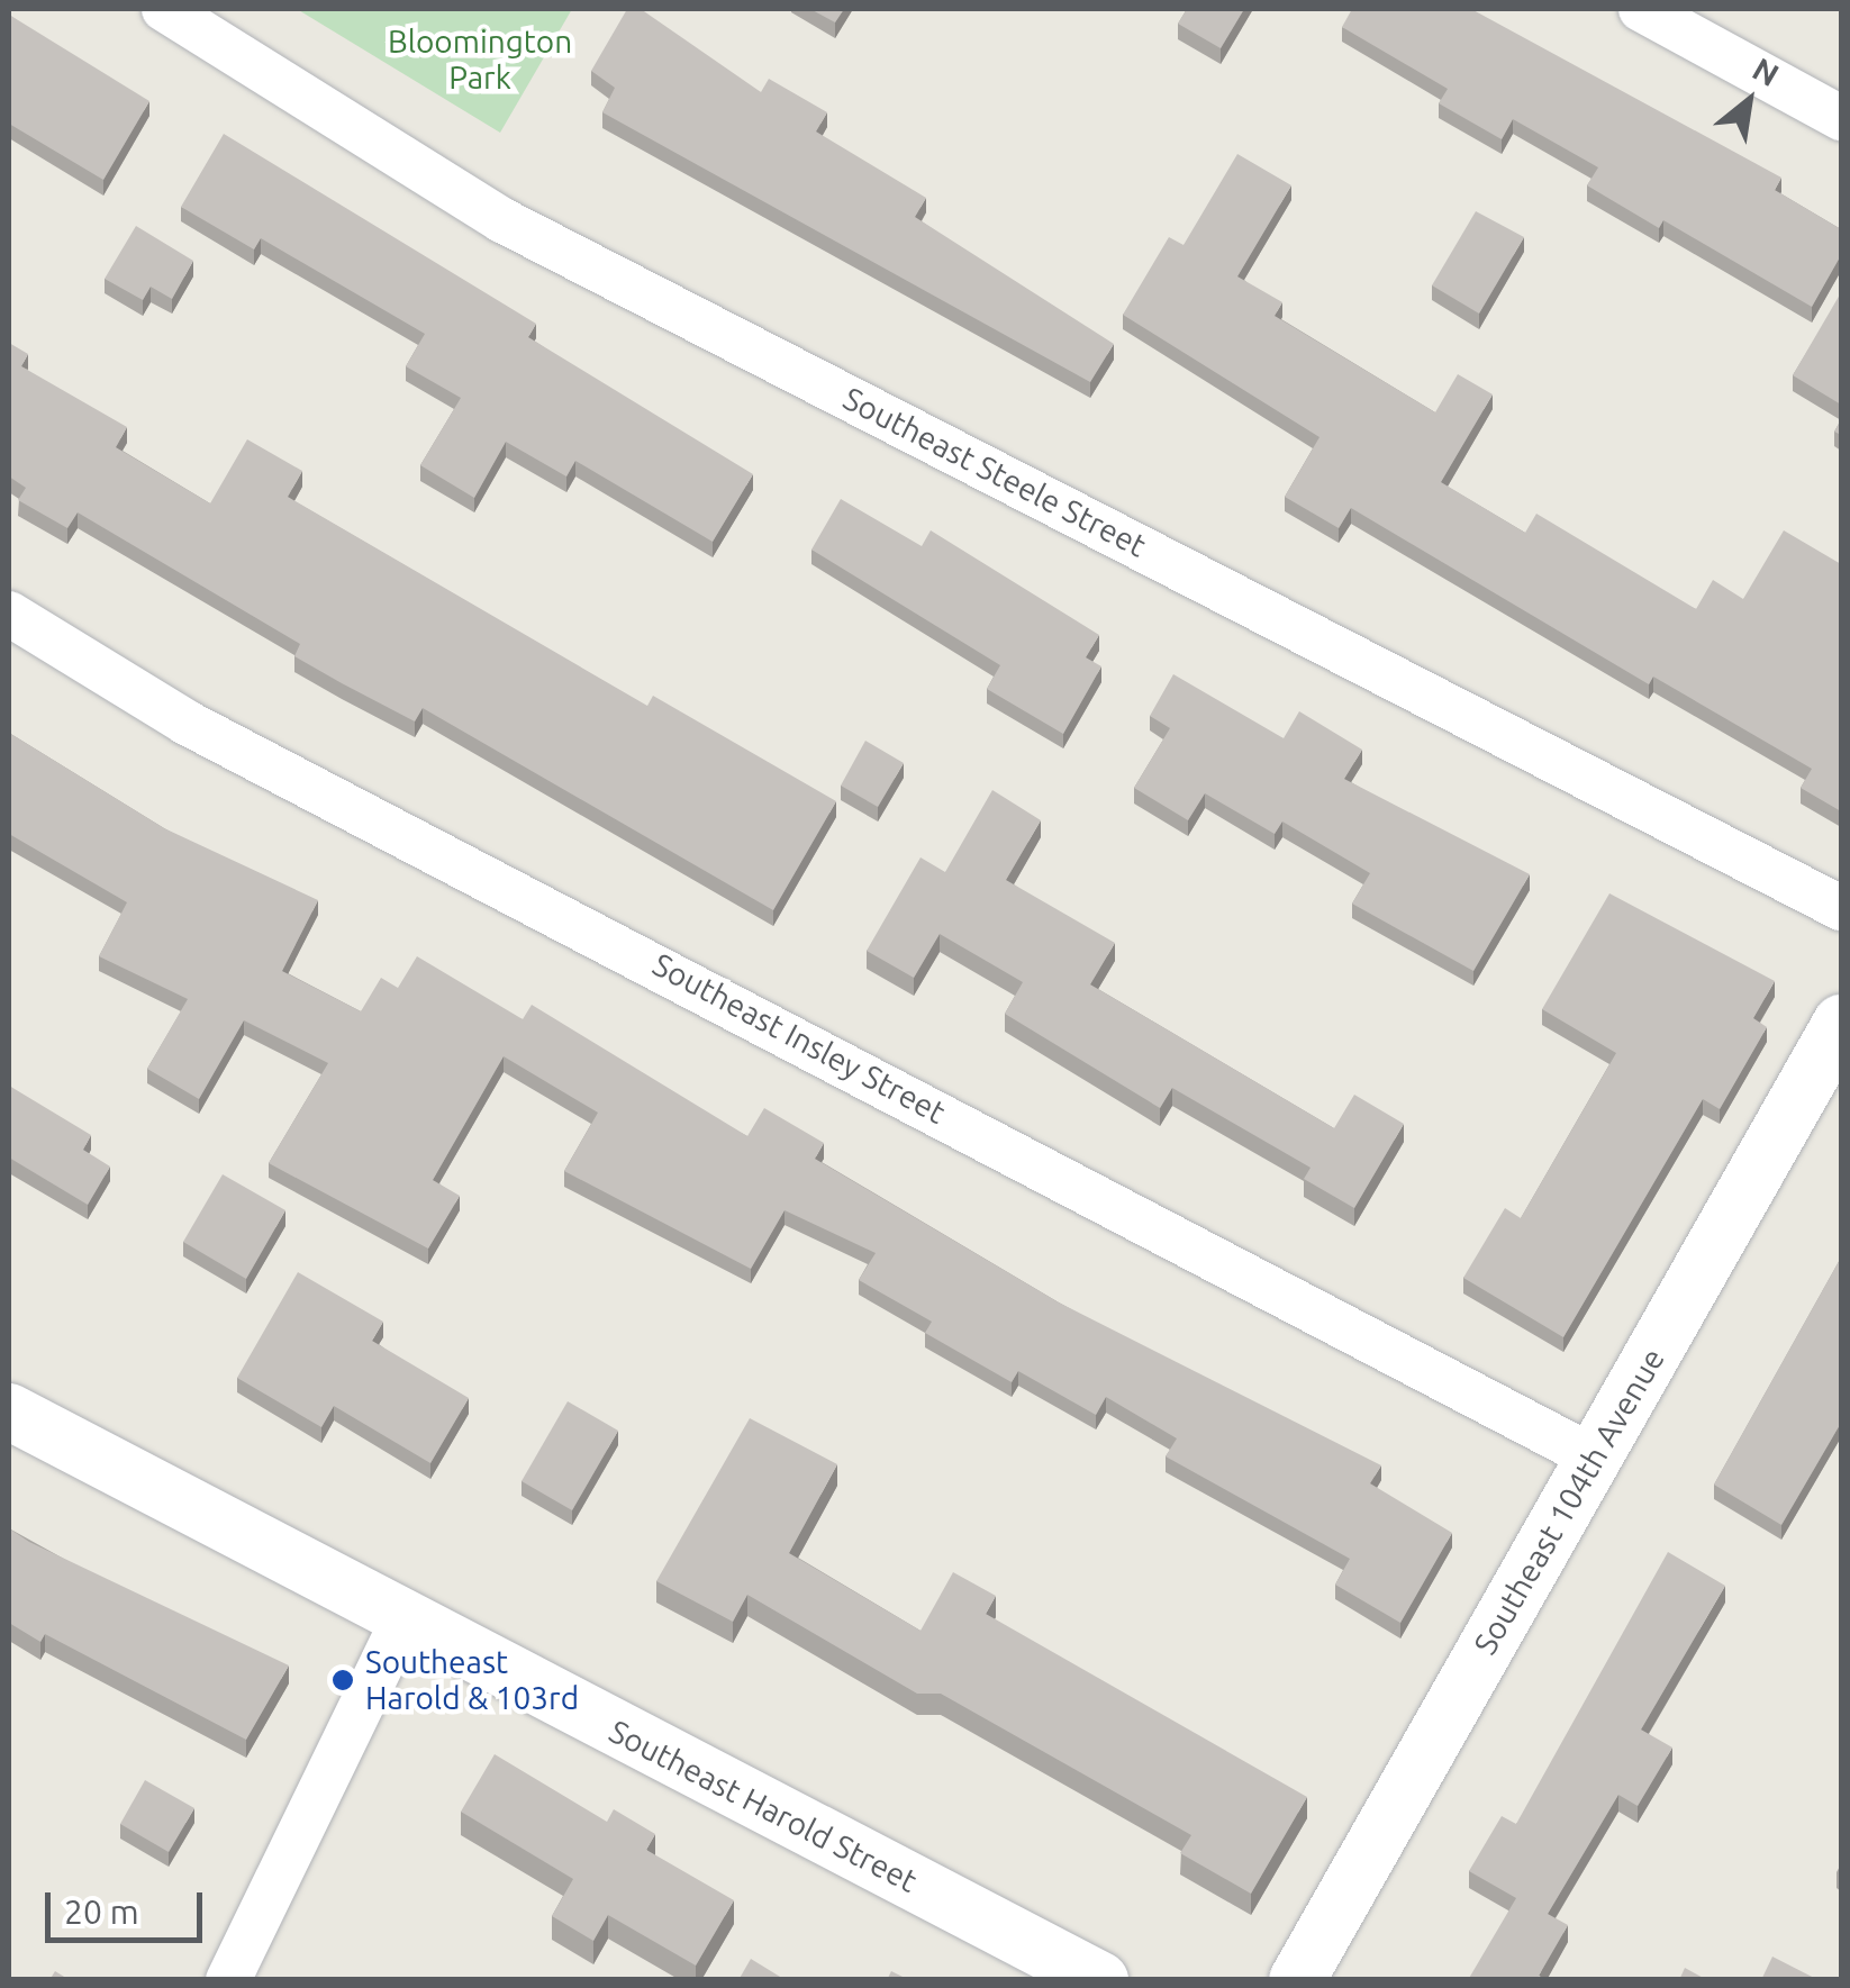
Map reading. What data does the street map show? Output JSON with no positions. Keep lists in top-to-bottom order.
{
  "streets": {
    "street": [
      "Southeast Steele Street",
      "Southeast Insley Street",
      "Southeast 104th Avenue",
      "Southeast Harold Street"
    ]
  },
  "crossings": [
    ["Southeast Insley Street", "Southeast 104th Avenue"]
  ],
  "parks": ["Bloomington Park"],
  "places": ["Southeast Harold & 103rd"],
  "scale_bar": "20 m",
  "north": "top right"
}
